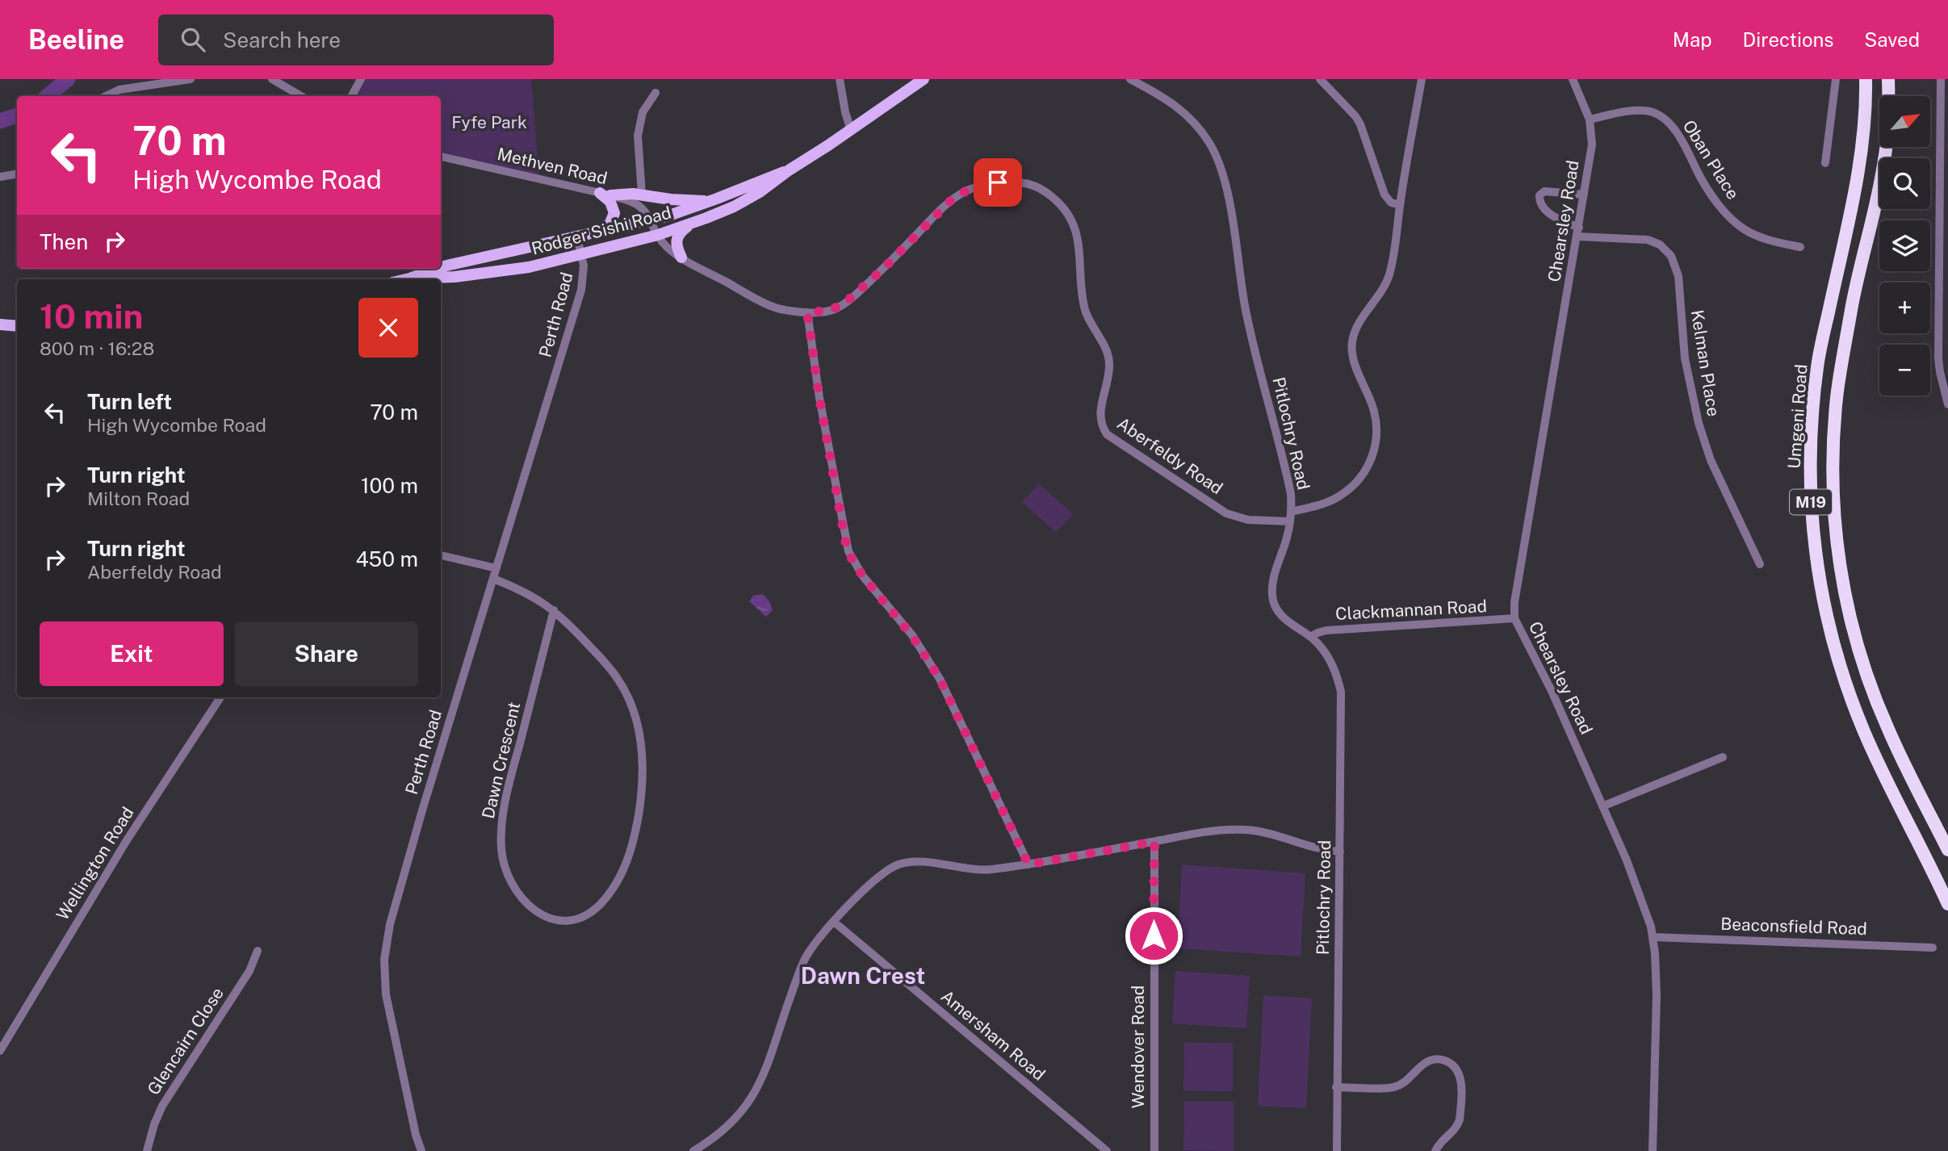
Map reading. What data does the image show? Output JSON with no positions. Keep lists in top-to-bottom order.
{
  "streets": {
    "highway": ["Umgeni Road", "M19"],
    "main road": ["Rodger Sishi Road"],
    "street": [
      "Oban Place",
      "Methven Road",
      "Chearsley Road",
      "Perth Road",
      "Kelman Place",
      "Pitlochry Road",
      "Aberfeldy Road",
      "Clackmannan Road",
      "Dawn Crescent",
      "Wellington Road",
      "Beaconsfield Road",
      "Amersham Road",
      "Glencairn Close",
      "Wendover Road"
    ]
  },
  "crossings": [
    ["Oban Place", "Chearsley Road"],
    ["Methven Road", "Rodger Sishi Road"],
    ["Methven Road", "Aberfeldy Road"],
    ["Chearsley Road", "Kelman Place"],
    ["Chearsley Road", "Clackmannan Road"],
    ["Chearsley Road", "Beaconsfield Road"],
    ["Rodger Sishi Road", "Perth Road"],
    ["Rodger Sishi Road", "Aberfeldy Road"],
    ["Perth Road", "Dawn Crescent"],
    ["Pitlochry Road", "Aberfeldy Road"],
    ["Pitlochry Road", "Clackmannan Road"]
  ],
  "districts": ["Dawn Crest"],
  "parks": ["Fyfe Park"],
  "north": "top right",
  "page": {
    "header": "Beeline",
    "search": "Search here",
    "nav": ["Map", "Directions", "Saved"],
    "map_buttons": ["+", "−"],
    "turn": ["70 m", "High Wycombe Road"],
    "then": "Then",
    "heading": ["10 min", "800 m · 16:28"],
    "list": [
      {
        "name": "Turn left",
        "note": "High Wycombe Road",
        "value": "70 m"
      },
      {
        "name": "Turn right",
        "note": "Milton Road",
        "value": "100 m"
      },
      {
        "name": "Turn right",
        "note": "Aberfeldy Road",
        "value": "450 m"
      }
    ],
    "buttons": ["Exit", "Share"]
  }
}
